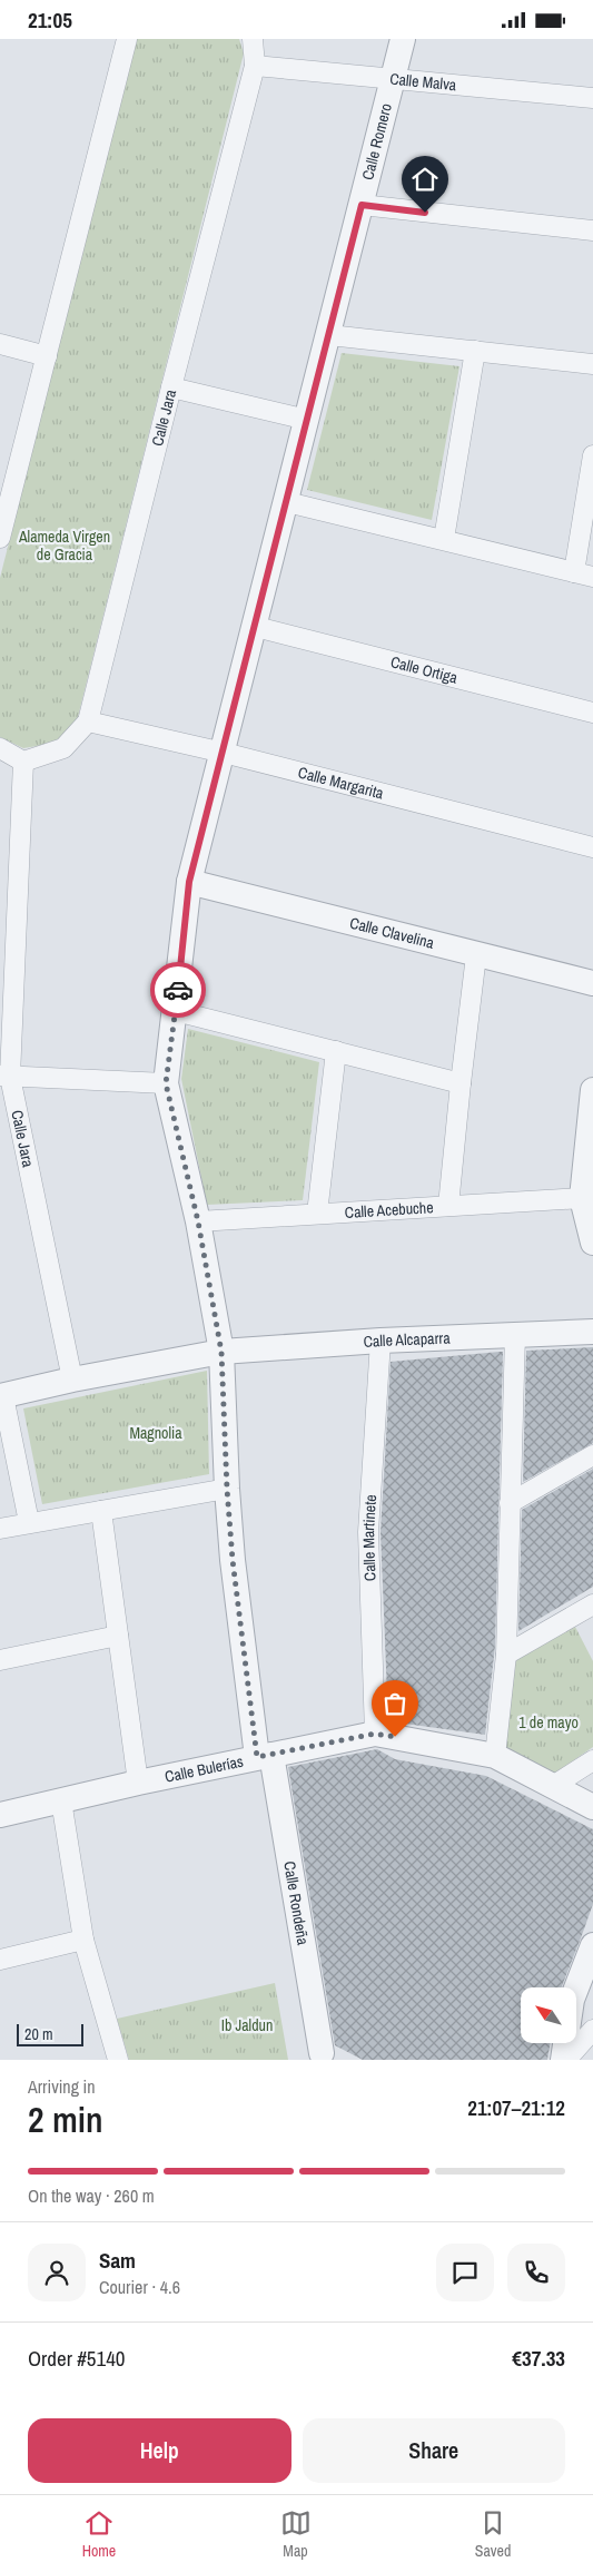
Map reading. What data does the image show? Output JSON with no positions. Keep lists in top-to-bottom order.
{
  "streets": {
    "street": [
      "Calle Malva",
      "Calle Romero",
      "Calle Jara",
      "Calle Ortiga",
      "Calle Margarita",
      "Calle Clavelina",
      "Calle Acebuche",
      "Calle Alcaparra",
      "Calle Martinete",
      "Calle Bulerías",
      "Calle Rondeña"
    ]
  },
  "crossings": [
    ["Calle Malva", "Calle Romero"],
    ["Calle Malva", "Calle Jara"],
    ["Calle Romero", "Calle Ortiga"],
    ["Calle Romero", "Calle Margarita"],
    ["Calle Romero", "Calle Clavelina"],
    ["Calle Romero", "Calle Acebuche"],
    ["Calle Romero", "Calle Alcaparra"],
    ["Calle Romero", "Calle Rondeña"],
    ["Calle Jara", "Calle Margarita"],
    ["Calle Jara", "Calle Alcaparra"],
    ["Calle Alcaparra", "Calle Martinete"],
    ["Calle Martinete", "Calle Bulerías"],
    ["Calle Bulerías", "Calle Rondeña"]
  ],
  "parks": [
    "Alameda Virgen de Gracia",
    "Magnolia",
    "1 de mayo",
    "Ib Jaldun"
  ],
  "scale_bar": "20 m",
  "north": "top left",
  "page": {
    "status": "21:05",
    "scale": "20 m",
    "heading": ["2 min", "Arriving in", "21:07–21:12"],
    "panel": [
      "Sam",
      "Courier · 4.6",
      "Order #5140",
      "€37.33"
    ],
    "bar": "On the way · 260 m",
    "buttons": ["Help", "Share"],
    "tabs": ["Home", "Map", "Saved"]
  }
}
